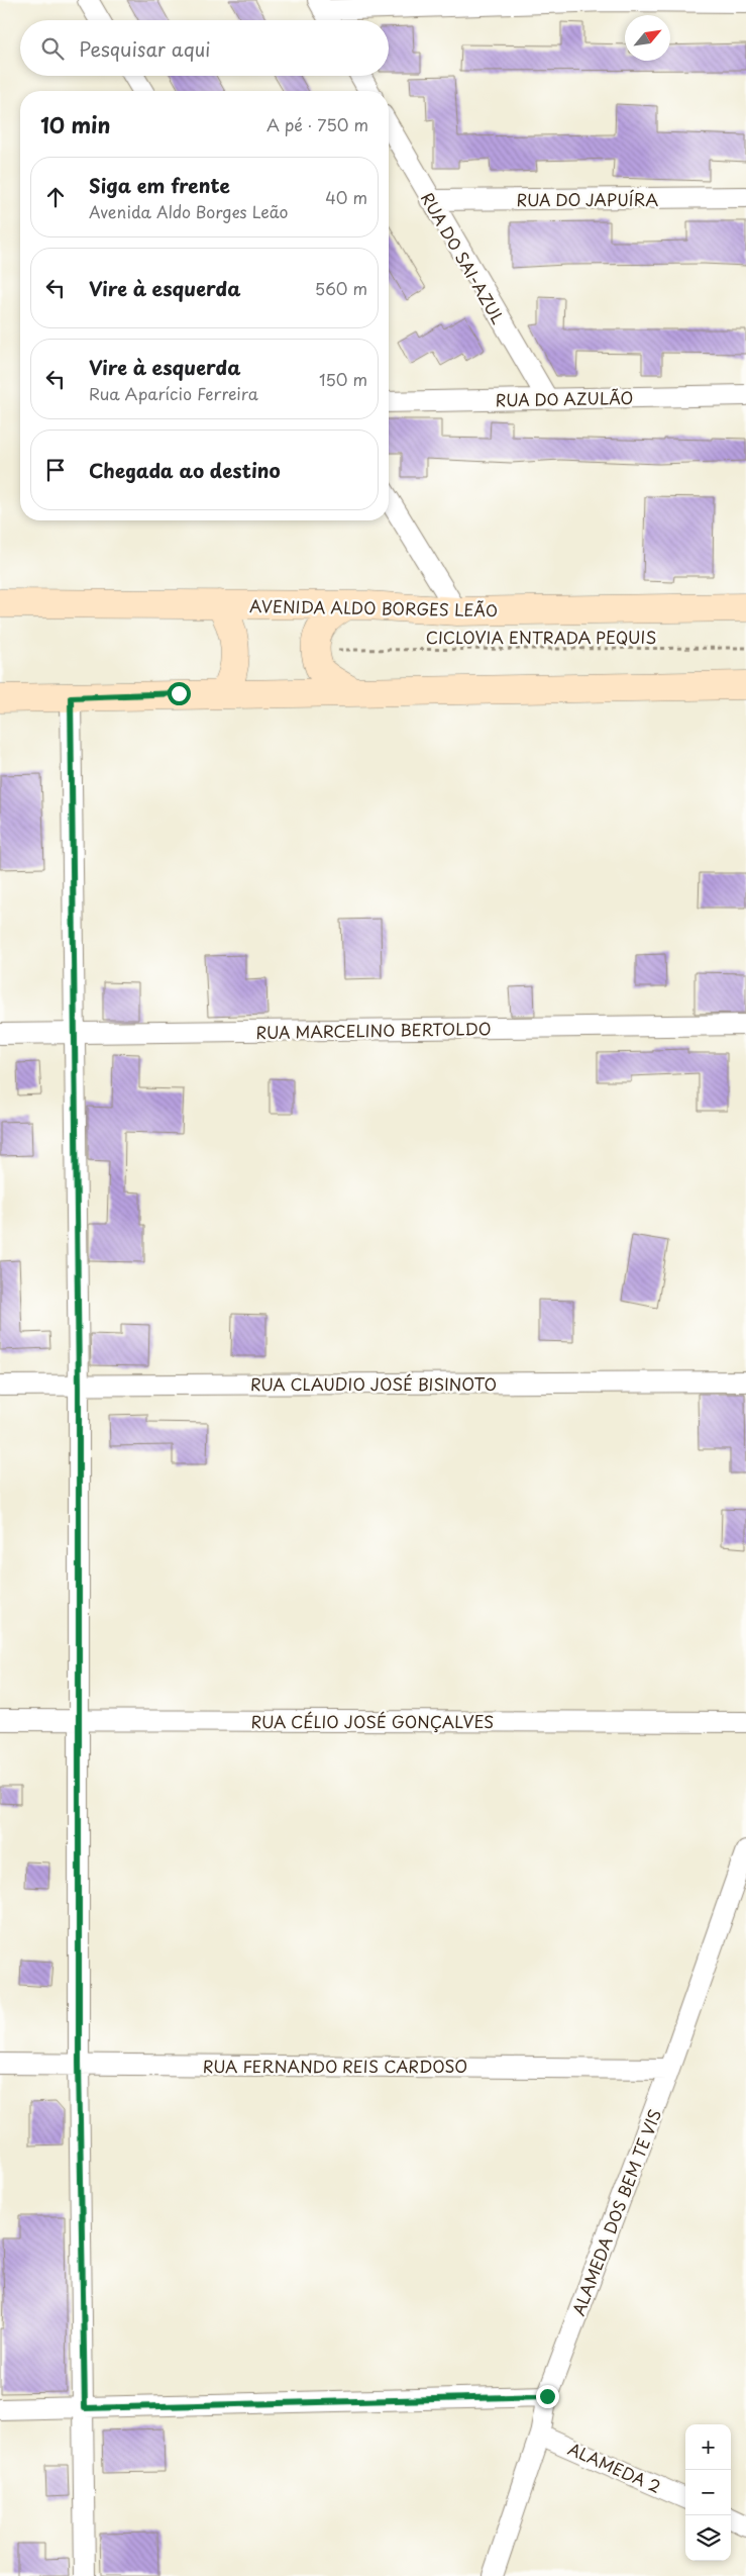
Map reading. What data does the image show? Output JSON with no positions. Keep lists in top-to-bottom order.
{
  "streets": {
    "street": [
      "RUA DO JAPUÍRA",
      "RUA DO SAI-AZUL",
      "RUA DO AZULÃO",
      "AVENIDA ALDO BORGES LEÃO",
      "RUA MARCELINO BERTOLDO",
      "RUA CLAUDIO JOSÉ BISINOTO",
      "RUA CÉLIO JOSÉ GONÇALVES",
      "RUA FERNANDO REIS CARDOSO",
      "ALAMEDA DOS BEM TE VIS",
      "ALAMEDA 2"
    ],
    "path": ["CICLOVIA ENTRADA PEQUIS"]
  },
  "crossings": [
    ["RUA DO JAPUÍRA", "RUA DO SAI-AZUL"],
    ["RUA DO SAI-AZUL", "RUA DO AZULÃO"],
    ["RUA FERNANDO REIS CARDOSO", "ALAMEDA DOS BEM TE VIS"],
    ["ALAMEDA DOS BEM TE VIS", "ALAMEDA 2"]
  ],
  "north": "top right",
  "page": {
    "search": "Pesquisar aqui",
    "heading": ["10 min", "A pé · 750 m"],
    "list": [
      ["Siga em frente", "Avenida Aldo Borges Leão", "40 m"],
      ["Vire à esquerda", "560 m"],
      ["Vire à esquerda", "Rua Aparício Ferreira", "150 m"],
      "Chegada ao destino"
    ],
    "map_buttons": ["+", "−"]
  }
}
